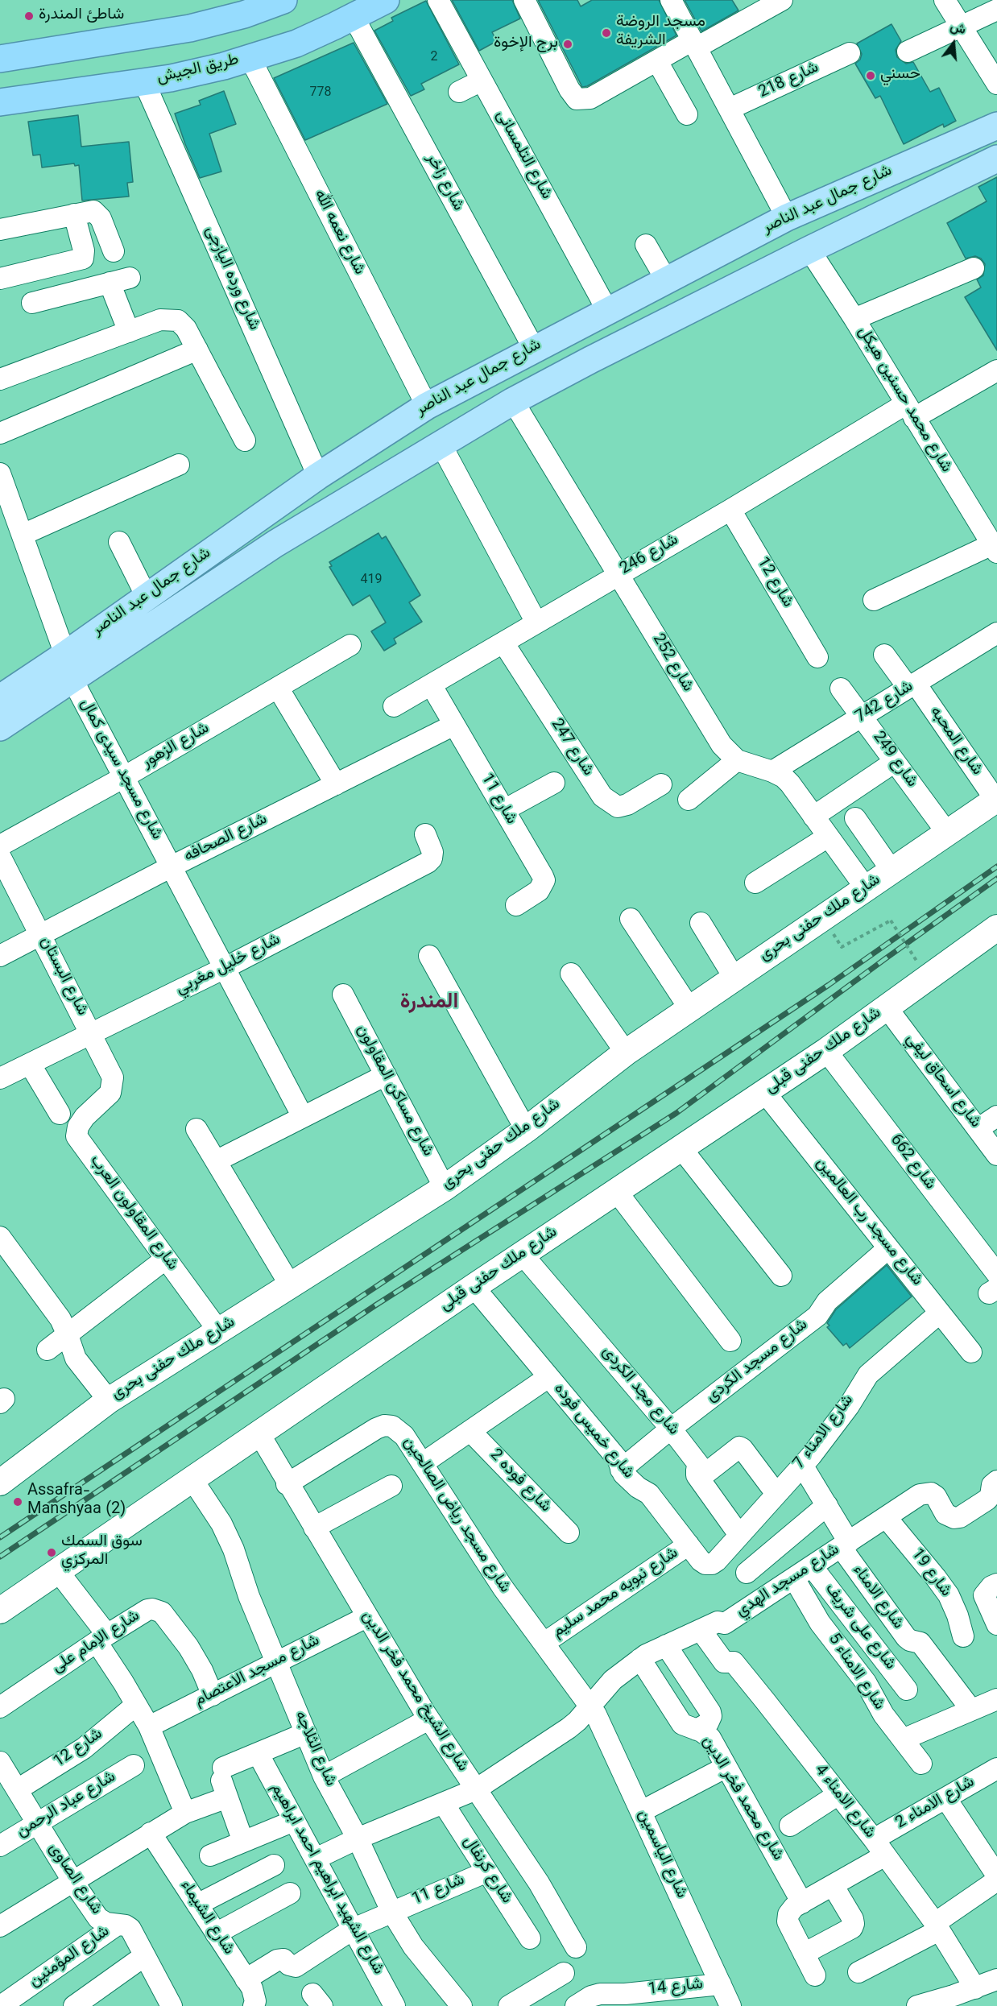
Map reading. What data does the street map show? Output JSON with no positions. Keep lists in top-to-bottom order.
{
  "streets": {
    "highway": ["طريق الجيش"],
    "main road": ["شارع جمال عبد الناصر"],
    "street": [
      "شارع 218",
      "شارع التلمسانى",
      "شارع زاخر",
      "شارع نعمه الله",
      "شارع ورده اليازجى",
      "شارع محمد حسنين هيكل",
      "شارع 246",
      "شارع 12",
      "شارع 252",
      "شارع 742",
      "شارع المحبه",
      "شارع الزهور",
      "شارع 247",
      "شارع 249",
      "شارع مسجد سيدى كمال",
      "شارع 11",
      "شارع الصحافه",
      "شارع ملك حفنى بحرى",
      "شارع خليل مغربي",
      "شارع البستان",
      "شارع ملك حفنى قبلى",
      "شارع اسحاق ليفي",
      "شارع مساكن المقاولون",
      "شارع 662",
      "شارع المقاولون العرب",
      "شارع مسجد رب العالمين",
      "شارع مسجد الكردى",
      "شارع مجد الكردى",
      "شارع خميس فوده",
      "شارع الامناء 7",
      "شارع فوده 2",
      "شارع مسجد رياض الصالحين",
      "شارع 19",
      "شارع مسجد الهدي",
      "شارع نبويه محمد سليم",
      "شارع الامناء",
      "شارع على شريف",
      "شارع الإمام على",
      "شارع مسجد الاعتصام",
      "شارع الامناء 5",
      "شارع الشيخ محمد فخر الدين",
      "شارع الثلاجه",
      "شارع محمد فخر الدين",
      "شارع الامناء 4",
      "شارع الامناء 2",
      "شارع عباد الرحمن",
      "شارع الياسمين",
      "شارع كرنفال",
      "شارع الصاوى",
      "شارع الشهيد ابراهيم احمد ابراهيم",
      "شارع الشيماء",
      "شارع المؤمنين",
      "شارع 14"
    ]
  },
  "crossings": [
    ["طريق الجيش", "شارع زاخر"],
    ["طريق الجيش", "شارع نعمه الله"],
    ["طريق الجيش", "شارع ورده اليازجى"],
    ["شارع التلمسانى", "شارع جمال عبد الناصر"],
    ["شارع زاخر", "شارع جمال عبد الناصر"],
    ["شارع جمال عبد الناصر", "شارع نعمه الله"],
    ["شارع جمال عبد الناصر", "شارع ورده اليازجى"],
    ["شارع جمال عبد الناصر", "شارع محمد حسنين هيكل"],
    ["شارع جمال عبد الناصر", "شارع 252"],
    ["شارع جمال عبد الناصر", "شارع مسجد سيدى كمال"],
    ["شارع محمد حسنين هيكل", "شارع 246"],
    ["شارع 246", "شارع 12"],
    ["شارع 246", "شارع 252"],
    ["شارع 246", "شارع 247"],
    ["شارع 246", "شارع 11"],
    ["شارع 12", "شارع الصاوى"],
    ["شارع 252", "شارع 742"],
    ["شارع 252", "شارع ملك حفنى بحرى"],
    ["شارع 742", "شارع المحبه"],
    ["شارع 742", "شارع 249"],
    ["شارع المحبه", "شارع ملك حفنى بحرى"],
    ["شارع الزهور", "شارع مسجد سيدى كمال"],
    ["شارع 249", "شارع ملك حفنى بحرى"],
    ["شارع مسجد سيدى كمال", "شارع الصحافه"],
    ["شارع مسجد سيدى كمال", "شارع خليل مغربي"],
    ["شارع 11", "شارع الصحافه"],
    ["شارع 11", "شارع الثلاجه"],
    ["شارع 11", "شارع كرنفال"],
    ["شارع 11", "شارع الشهيد ابراهيم احمد ابراهيم"],
    ["شارع 11", "شارع الشيماء"],
    ["شارع الصحافه", "شارع البستان"],
    ["شارع ملك حفنى بحرى", "شارع مساكن المقاولون"],
    ["شارع ملك حفنى بحرى", "شارع المقاولون العرب"],
    ["شارع خليل مغربي", "شارع البستان"],
    ["شارع البستان", "شارع المقاولون العرب"],
    ["شارع ملك حفنى قبلى", "شارع اسحاق ليفي"],
    ["شارع ملك حفنى قبلى", "شارع 662"],
    ["شارع ملك حفنى قبلى", "شارع مسجد رب العالمين"],
    ["شارع ملك حفنى قبلى", "شارع مجد الكردى"],
    ["شارع ملك حفنى قبلى", "شارع خميس فوده"],
    ["شارع ملك حفنى قبلى", "شارع الشيخ محمد فخر الدين"],
    ["شارع ملك حفنى قبلى", "شارع الثلاجه"],
    ["شارع مسجد رب العالمين", "شارع مسجد الكردى"],
    ["شارع مسجد رب العالمين", "شارع الامناء 7"],
    ["شارع مسجد الكردى", "شارع مجد الكردى"],
    ["شارع مسجد الكردى", "شارع خميس فوده"],
    ["شارع مجد الكردى", "شارع الامناء 7"],
    ["شارع خميس فوده", "شارع الامناء 7"],
    ["شارع خميس فوده", "شارع نبويه محمد سليم"],
    ["شارع الامناء 7", "شارع الامناء"],
    ["شارع مسجد رياض الصالحين", "شارع مسجد الهدي"],
    ["شارع مسجد رياض الصالحين", "شارع نبويه محمد سليم"],
    ["شارع مسجد رياض الصالحين", "شارع الشيخ محمد فخر الدين"],
    ["شارع مسجد رياض الصالحين", "شارع الياسمين"],
    ["شارع 19", "شارع مسجد الهدي"],
    ["شارع مسجد الهدي", "شارع الامناء"],
    ["شارع مسجد الهدي", "شارع على شريف"],
    ["شارع مسجد الهدي", "شارع الامناء 5"],
    ["شارع مسجد الهدي", "شارع الشيخ محمد فخر الدين"],
    ["شارع مسجد الهدي", "شارع الثلاجه"],
    ["شارع مسجد الهدي", "شارع محمد فخر الدين"],
    ["شارع مسجد الهدي", "شارع الامناء 4"],
    ["شارع مسجد الهدي", "شارع الياسمين"],
    ["شارع مسجد الهدي", "شارع كرنفال"],
    ["شارع مسجد الهدي", "شارع الشهيد ابراهيم احمد ابراهيم"],
    ["شارع الإمام على", "شارع مسجد الاعتصام"],
    ["شارع مسجد الاعتصام", "شارع الشيخ محمد فخر الدين"],
    ["شارع مسجد الاعتصام", "شارع الثلاجه"],
    ["شارع محمد فخر الدين", "شارع الامناء 2"],
    ["شارع الامناء 4", "شارع الامناء 2"],
    ["شارع عباد الرحمن", "شارع الصاوى"],
    ["شارع الياسمين", "شارع 14"],
    ["شارع الصاوى", "شارع المؤمنين"]
  ],
  "districts": ["المندرة"],
  "places": [
    "شاطئ المندرة",
    "مسجد الروضة الشريفة",
    "برج الإخوة",
    "حسني",
    "Assafra- Manshyaa (2)",
    "سوق السمك المركزي"
  ],
  "house_numbers": ["2", "778", "419"],
  "north": "top"
}
